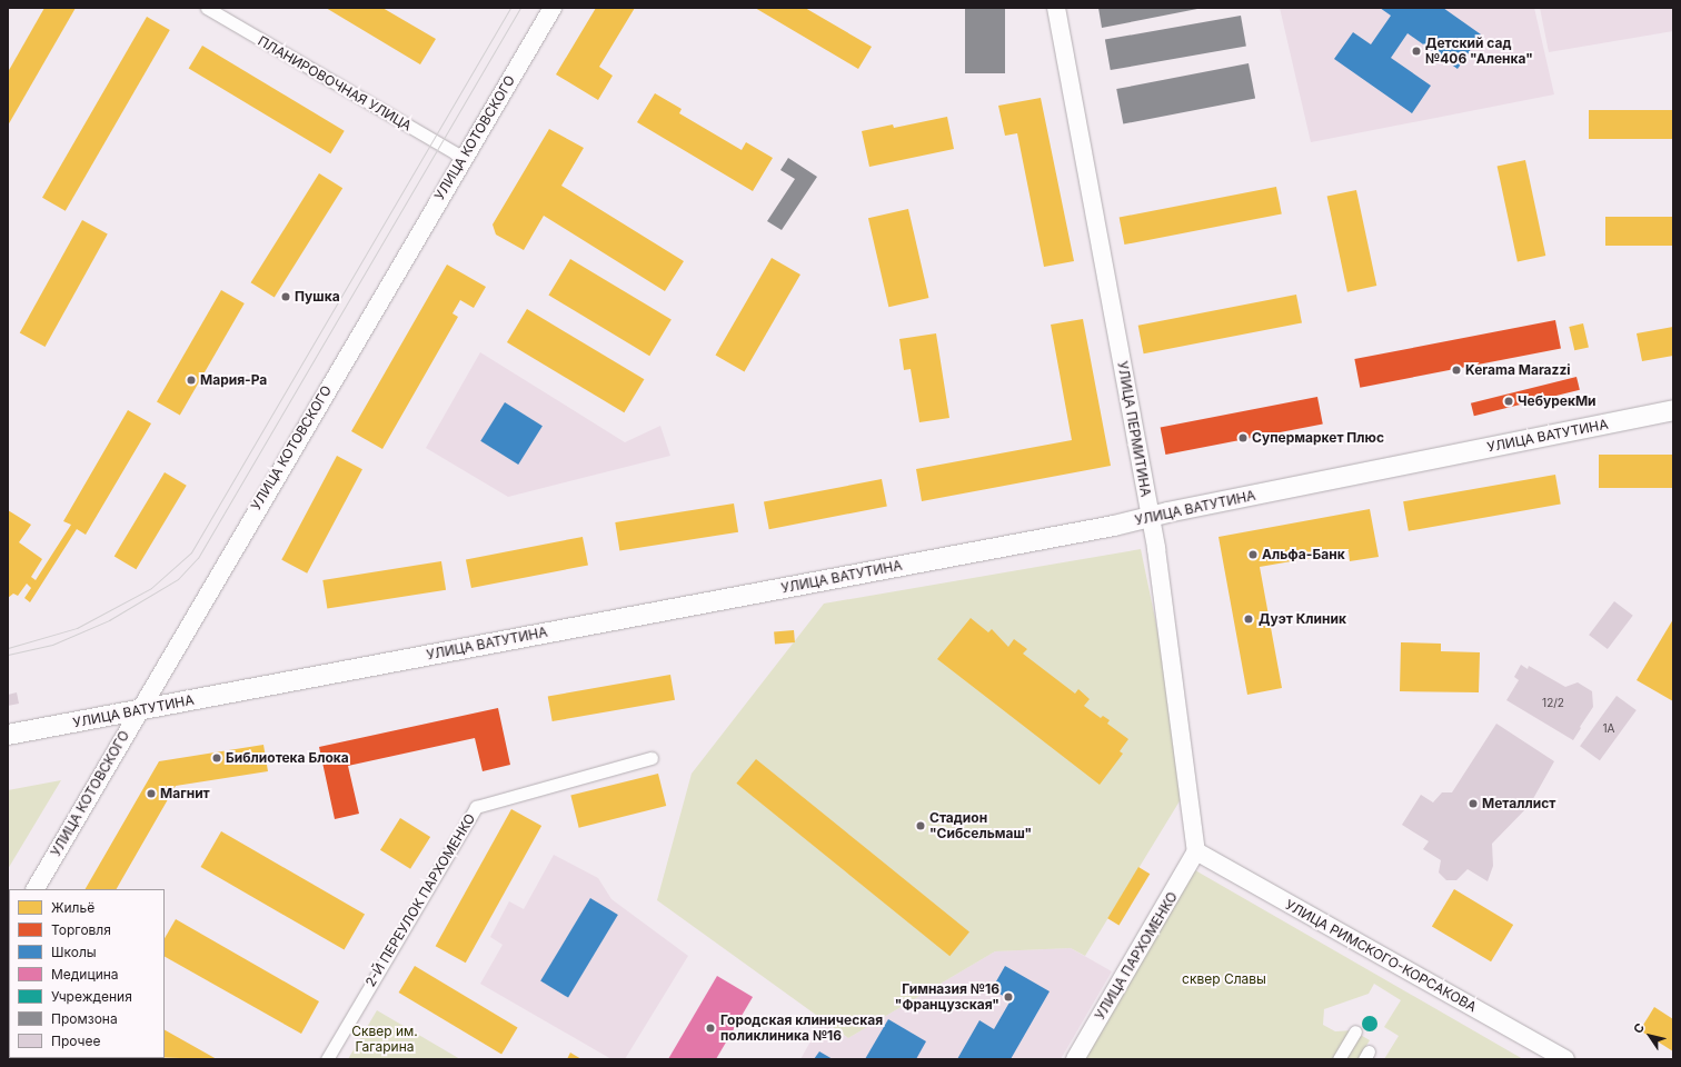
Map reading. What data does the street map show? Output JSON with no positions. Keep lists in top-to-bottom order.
{
  "streets": {
    "main road": ["УЛИЦА ВАТУТИНА"],
    "street": [
      "ПЛАНИРОВОЧНАЯ УЛИЦА",
      "УЛИЦА КОТОВСКОГО",
      "УЛИЦА ПЕРМИТИНА",
      "2-Й ПЕРЕУЛОК ПАРХОМЕНКО",
      "УЛИЦА ПАРХОМЕНКО",
      "УЛИЦА РИМСКОГО-КОРСАКОВА"
    ]
  },
  "crossings": [
    ["ПЛАНИРОВОЧНАЯ УЛИЦА", "УЛИЦА КОТОВСКОГО"],
    ["УЛИЦА КОТОВСКОГО", "УЛИЦА ВАТУТИНА"],
    ["УЛИЦА ПЕРМИТИНА", "УЛИЦА ВАТУТИНА"],
    ["УЛИЦА ПЕРМИТИНА", "УЛИЦА ПАРХОМЕНКО"],
    ["УЛИЦА ПЕРМИТИНА", "УЛИЦА РИМСКОГО-КОРСАКОВА"],
    ["УЛИЦА ПАРХОМЕНКО", "УЛИЦА РИМСКОГО-КОРСАКОВА"]
  ],
  "parks": ["сквер Славы", "Сквер им. Гагарина"],
  "places": [
    "Детский сад №406 \"Аленка\"",
    "Пушка",
    "Kerama Marazzi",
    "Мария-Ра",
    "ЧебурекМи",
    "Супермаркет Плюс",
    "Альфа-Банк",
    "Дуэт Клиник",
    "Библиотека Блока",
    "Магнит",
    "Металлист",
    "Стадион \"Сибсельмаш\"",
    "Гимназия №16 \"Французская\"",
    "Городская клиническая поликлиника №16"
  ],
  "house_numbers": ["12/2", "1А"],
  "legend": [
    "Жильё",
    "Торговля",
    "Школы",
    "Медицина",
    "Учреждения",
    "Промзона",
    "Прочее"
  ],
  "north": "top left"
}
